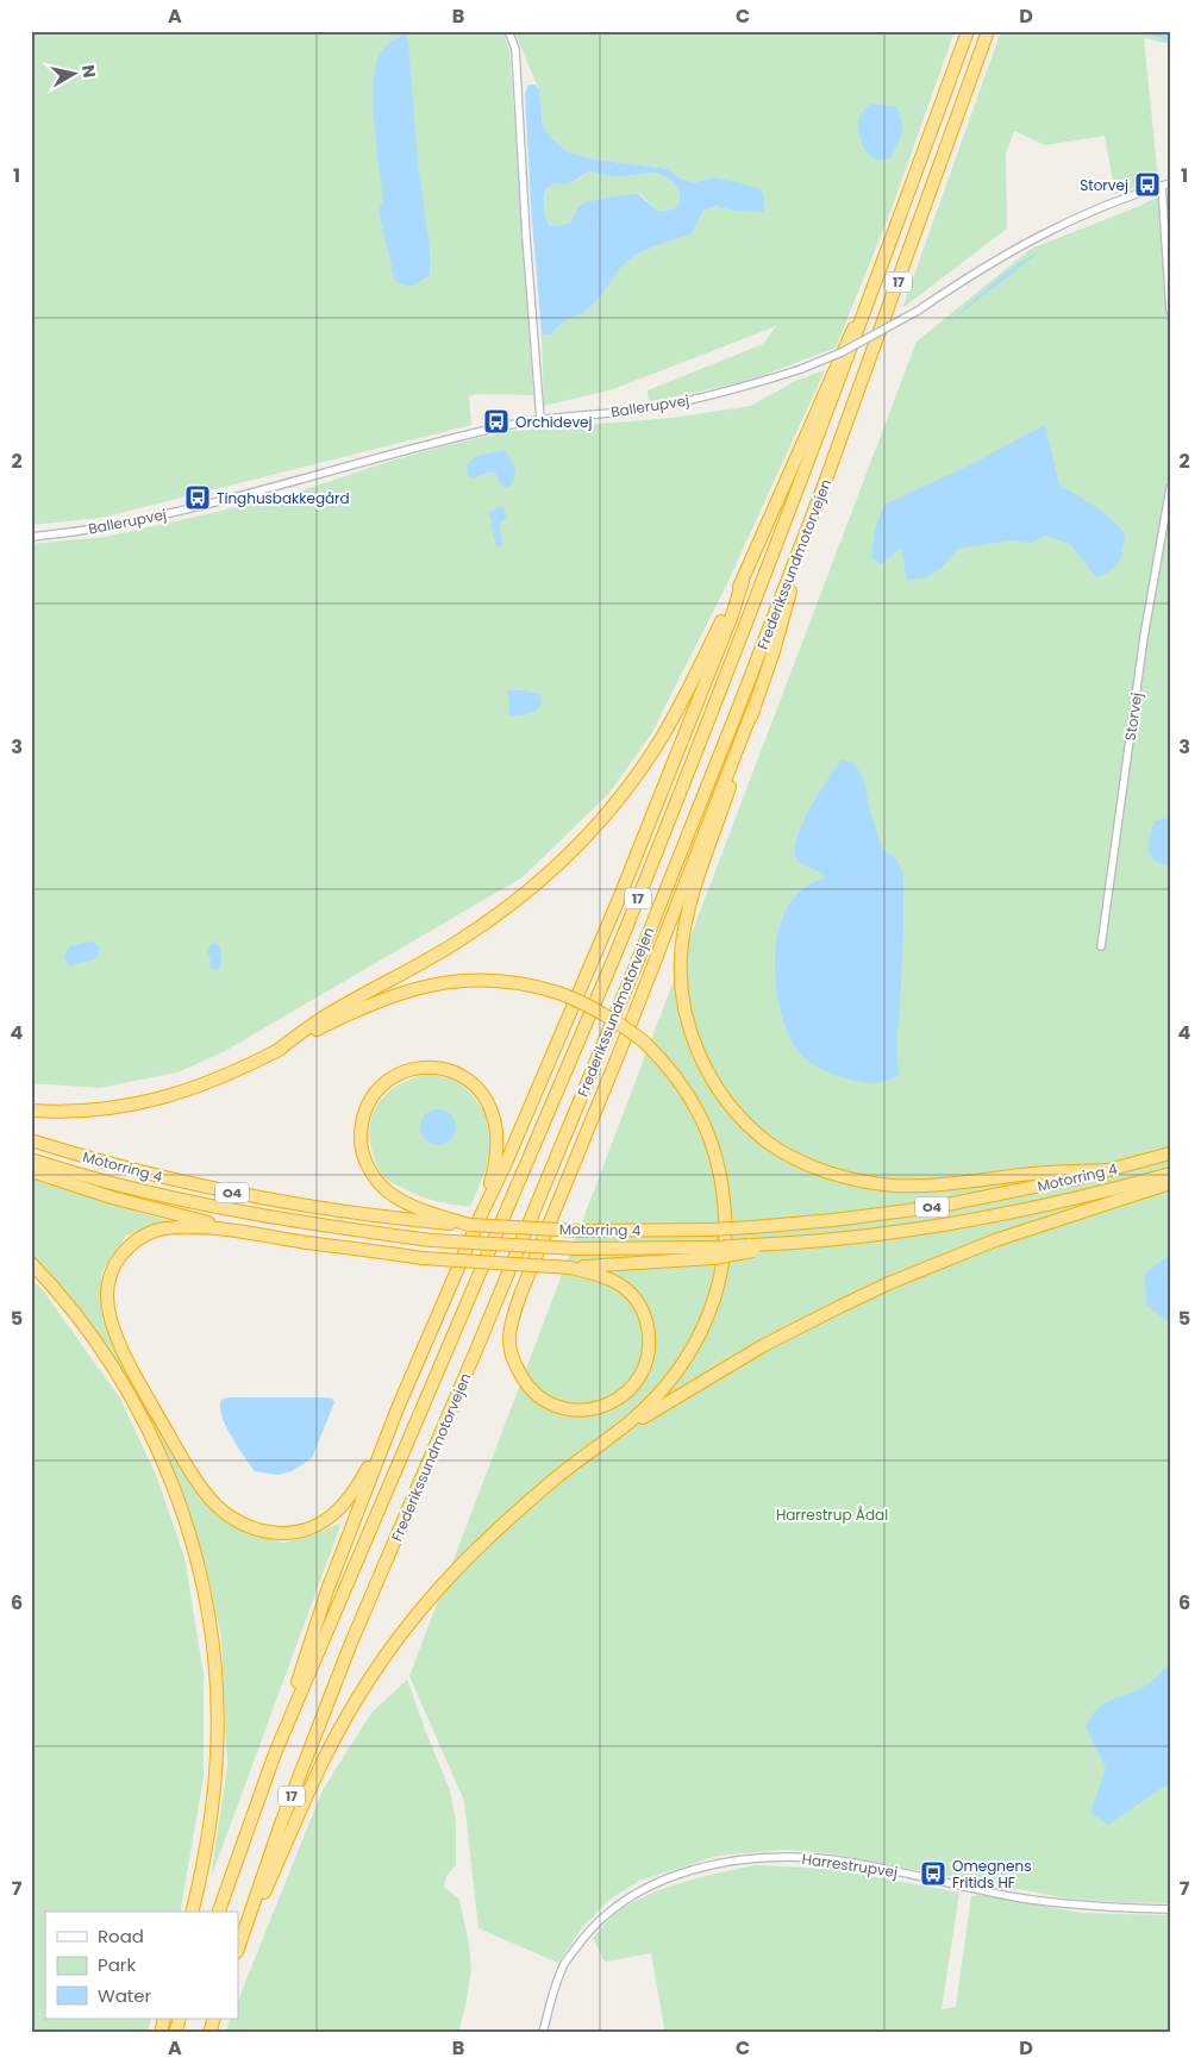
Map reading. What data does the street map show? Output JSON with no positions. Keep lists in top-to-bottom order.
{
  "streets": {
    "highway": [
      "17",
      "Frederikssundmotorvejen",
      "Motorring 4",
      "O4"
    ],
    "street": ["Ballerupvej", "Storvej", "Harrestrupvej"]
  },
  "parks": ["Harrestrup Ådal"],
  "places": {
    "bus stop": [
      "Storvej",
      "Orchidevej",
      "Tinghusbakkegård",
      "Omegnens Fritids HF"
    ]
  },
  "legend": ["Road", "Park", "Water"],
  "north": "right",
  "grid": {
    "columns": [
      "A",
      "B",
      "C",
      "D"
    ],
    "rows": [
      "1",
      "2",
      "3",
      "4",
      "5",
      "6",
      "7"
    ]
  }
}
